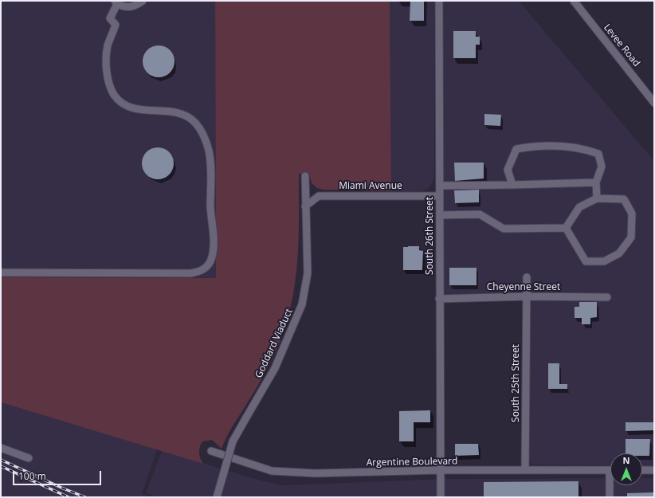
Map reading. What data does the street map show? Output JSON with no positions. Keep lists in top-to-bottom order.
{
  "streets": {
    "street": [
      "Levee Road",
      "Miami Avenue",
      "South 26th Street",
      "Cheyenne Street",
      "Goddard Viaduct",
      "South 25th Street",
      "Argentine Boulevard"
    ]
  },
  "crossings": [
    ["Miami Avenue", "South 26th Street"],
    ["Miami Avenue", "Goddard Viaduct"],
    ["South 26th Street", "Cheyenne Street"],
    ["South 26th Street", "Argentine Boulevard"],
    ["Cheyenne Street", "South 25th Street"],
    ["South 25th Street", "Argentine Boulevard"]
  ],
  "scale_bar": "100 m",
  "north": "top"
}
